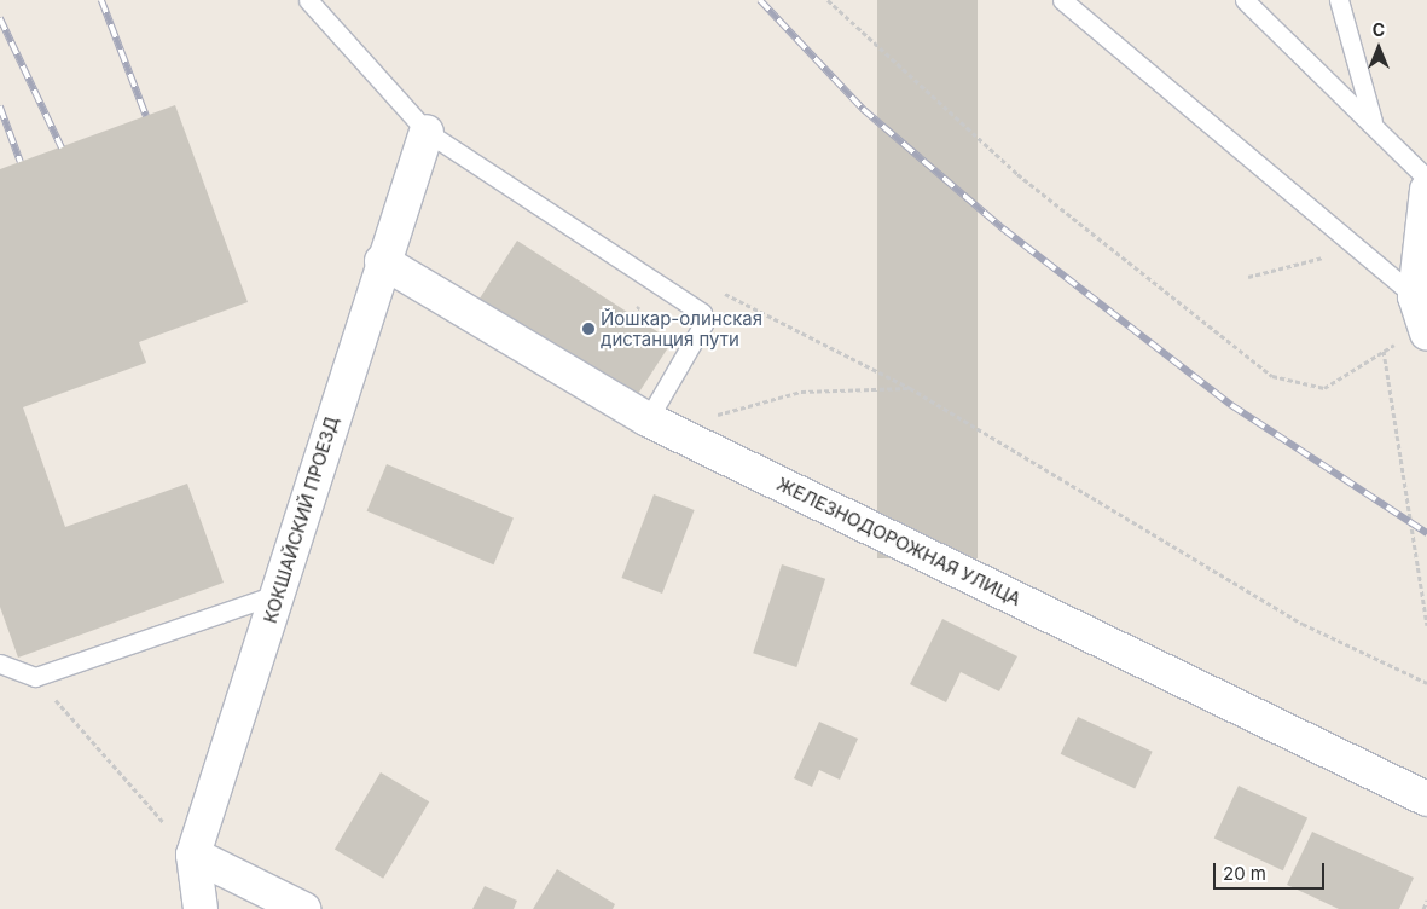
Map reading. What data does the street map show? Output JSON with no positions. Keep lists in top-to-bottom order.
{
  "streets": {
    "street": ["КОКШАЙСКИЙ ПРОЕЗД", "ЖЕЛЕЗНОДОРОЖНАЯ УЛИЦА"]
  },
  "crossings": [
    ["КОКШАЙСКИЙ ПРОЕЗД", "ЖЕЛЕЗНОДОРОЖНАЯ УЛИЦА"]
  ],
  "places": ["Йошкар-олинская дистанция пути"],
  "scale_bar": "20 m",
  "north": "top"
}
